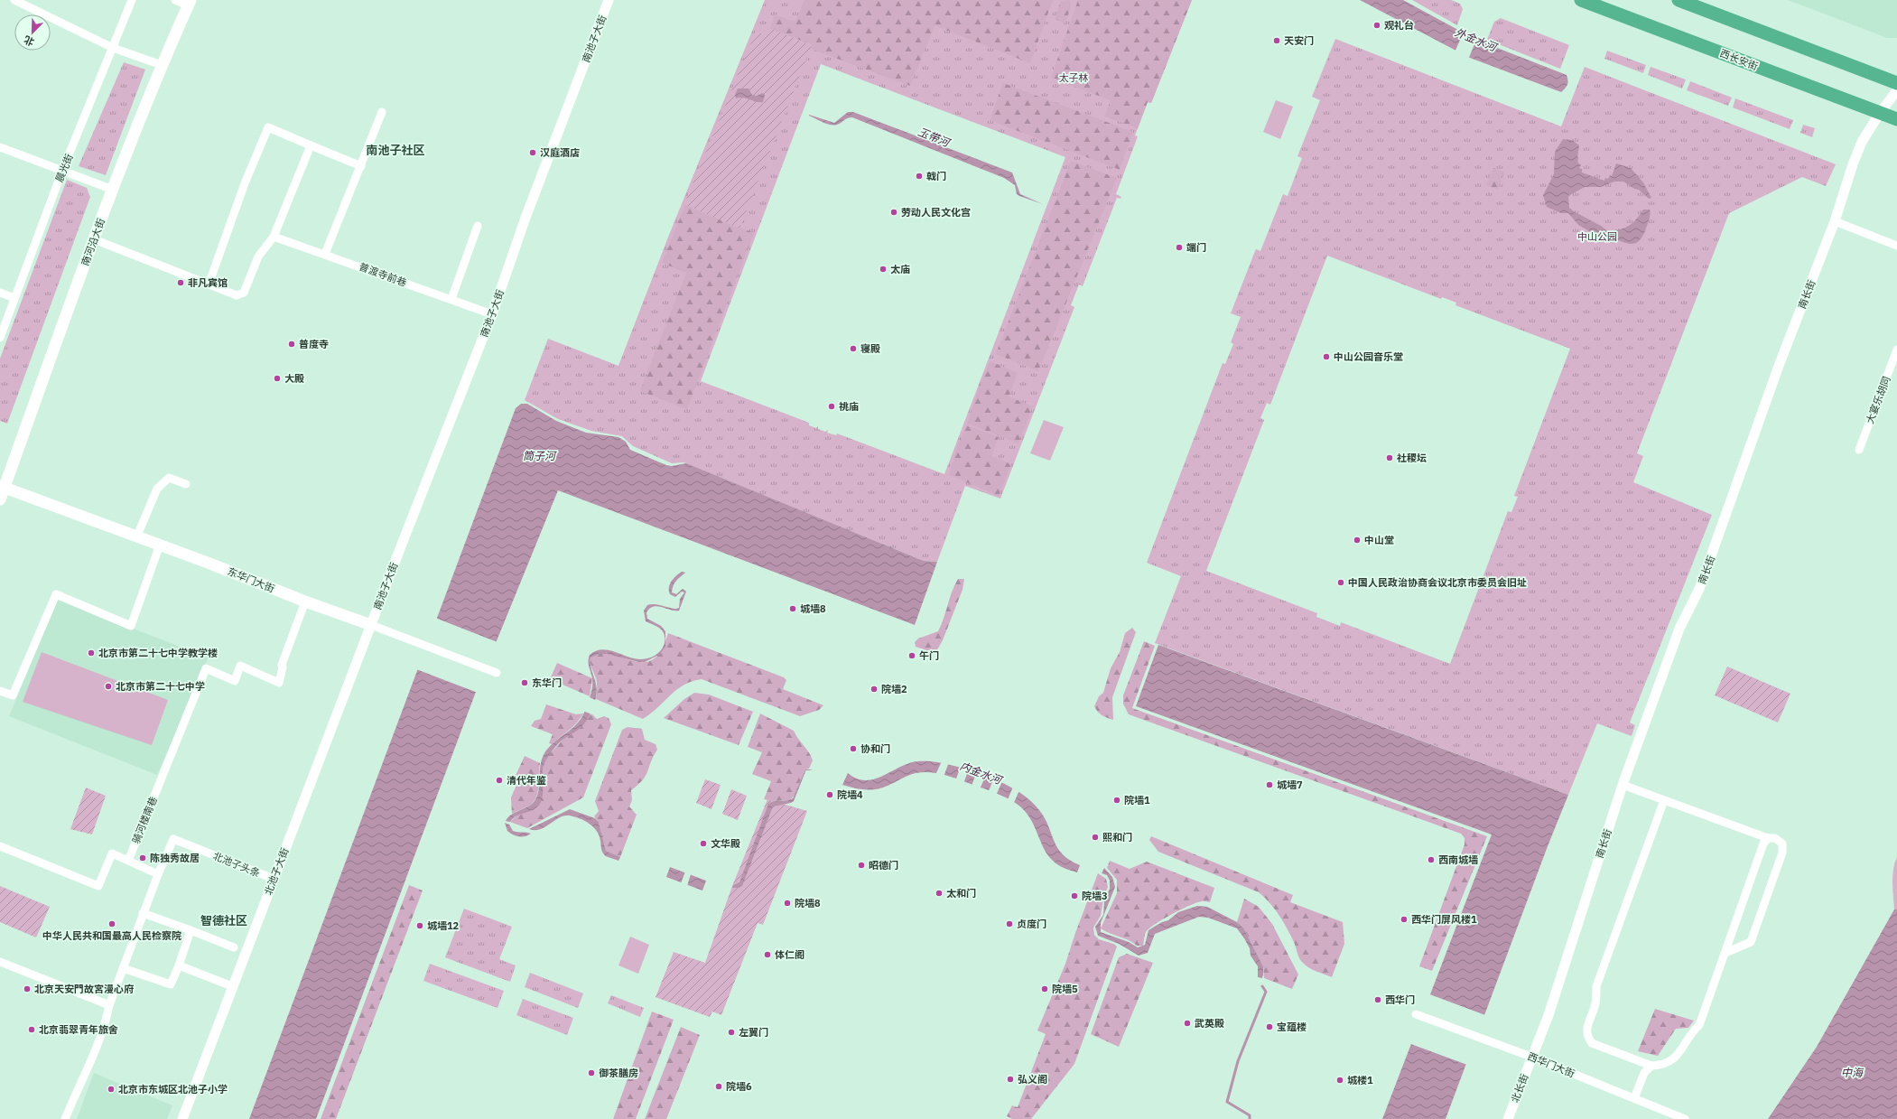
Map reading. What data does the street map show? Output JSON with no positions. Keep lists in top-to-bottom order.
{
  "streets": {
    "highway": ["西长安街"],
    "main road": ["南河沿大街", "东华门大街"],
    "street": [
      "南池子大街",
      "晨光街",
      "普渡寺前巷",
      "南长街",
      "大宴乐胡同",
      "骑河楼南巷",
      "北池子头条",
      "北池子大街",
      "西华门大街",
      "北长街"
    ]
  },
  "crossings": [
    ["南池子大街", "普渡寺前巷"],
    ["南池子大街", "东华门大街"],
    ["南池子大街", "北池子大街"],
    ["西长安街", "南长街"],
    ["南河沿大街", "东华门大街"],
    ["南长街", "西华门大街"],
    ["南长街", "北长街"],
    ["东华门大街", "骑河楼南巷"],
    ["东华门大街", "北池子大街"],
    ["北池子头条", "北池子大街"],
    ["西华门大街", "北长街"]
  ],
  "districts": ["南池子社区", "智德社区"],
  "water": [
    "外金水河",
    "玉带河",
    "筒子河",
    "内金水河",
    "中海"
  ],
  "parks": ["太子林", "中山公园"],
  "places": [
    "观礼台",
    "天安门",
    "汉庭酒店",
    "戟门",
    "劳动人民文化宫",
    "端门",
    "太庙",
    "非凡宾馆",
    "普度寺",
    "寝殿",
    "中山公园音乐堂",
    "大殿",
    "祧庙",
    "社稷坛",
    "中山堂",
    "中国人民政治协商会议北京市委员会旧址",
    "城墙8",
    "北京市第二十七中学教学楼",
    "午门",
    "东华门",
    "北京市第二十七中学",
    "院墙2",
    "协和门",
    "清代年鉴",
    "城墙7",
    "院墙4",
    "院墙1",
    "熙和门",
    "文华殿",
    "陈独秀故居",
    "西南城墙",
    "昭德门",
    "太和门",
    "院墙3",
    "院墙8",
    "西华门屏风楼1",
    "中华人民共和国最高人民检察院",
    "贞度门",
    "城墙12",
    "体仁阁",
    "北京天安門故宮漫心府",
    "院墙5",
    "西华门",
    "武英殿",
    "宝蕴楼",
    "北京翡翠青年旅舍",
    "左翼门",
    "御茶膳房",
    "弘义阁",
    "城楼1",
    "院墙6",
    "北京市东城区北池子小学"
  ],
  "north": "bottom left"
}
